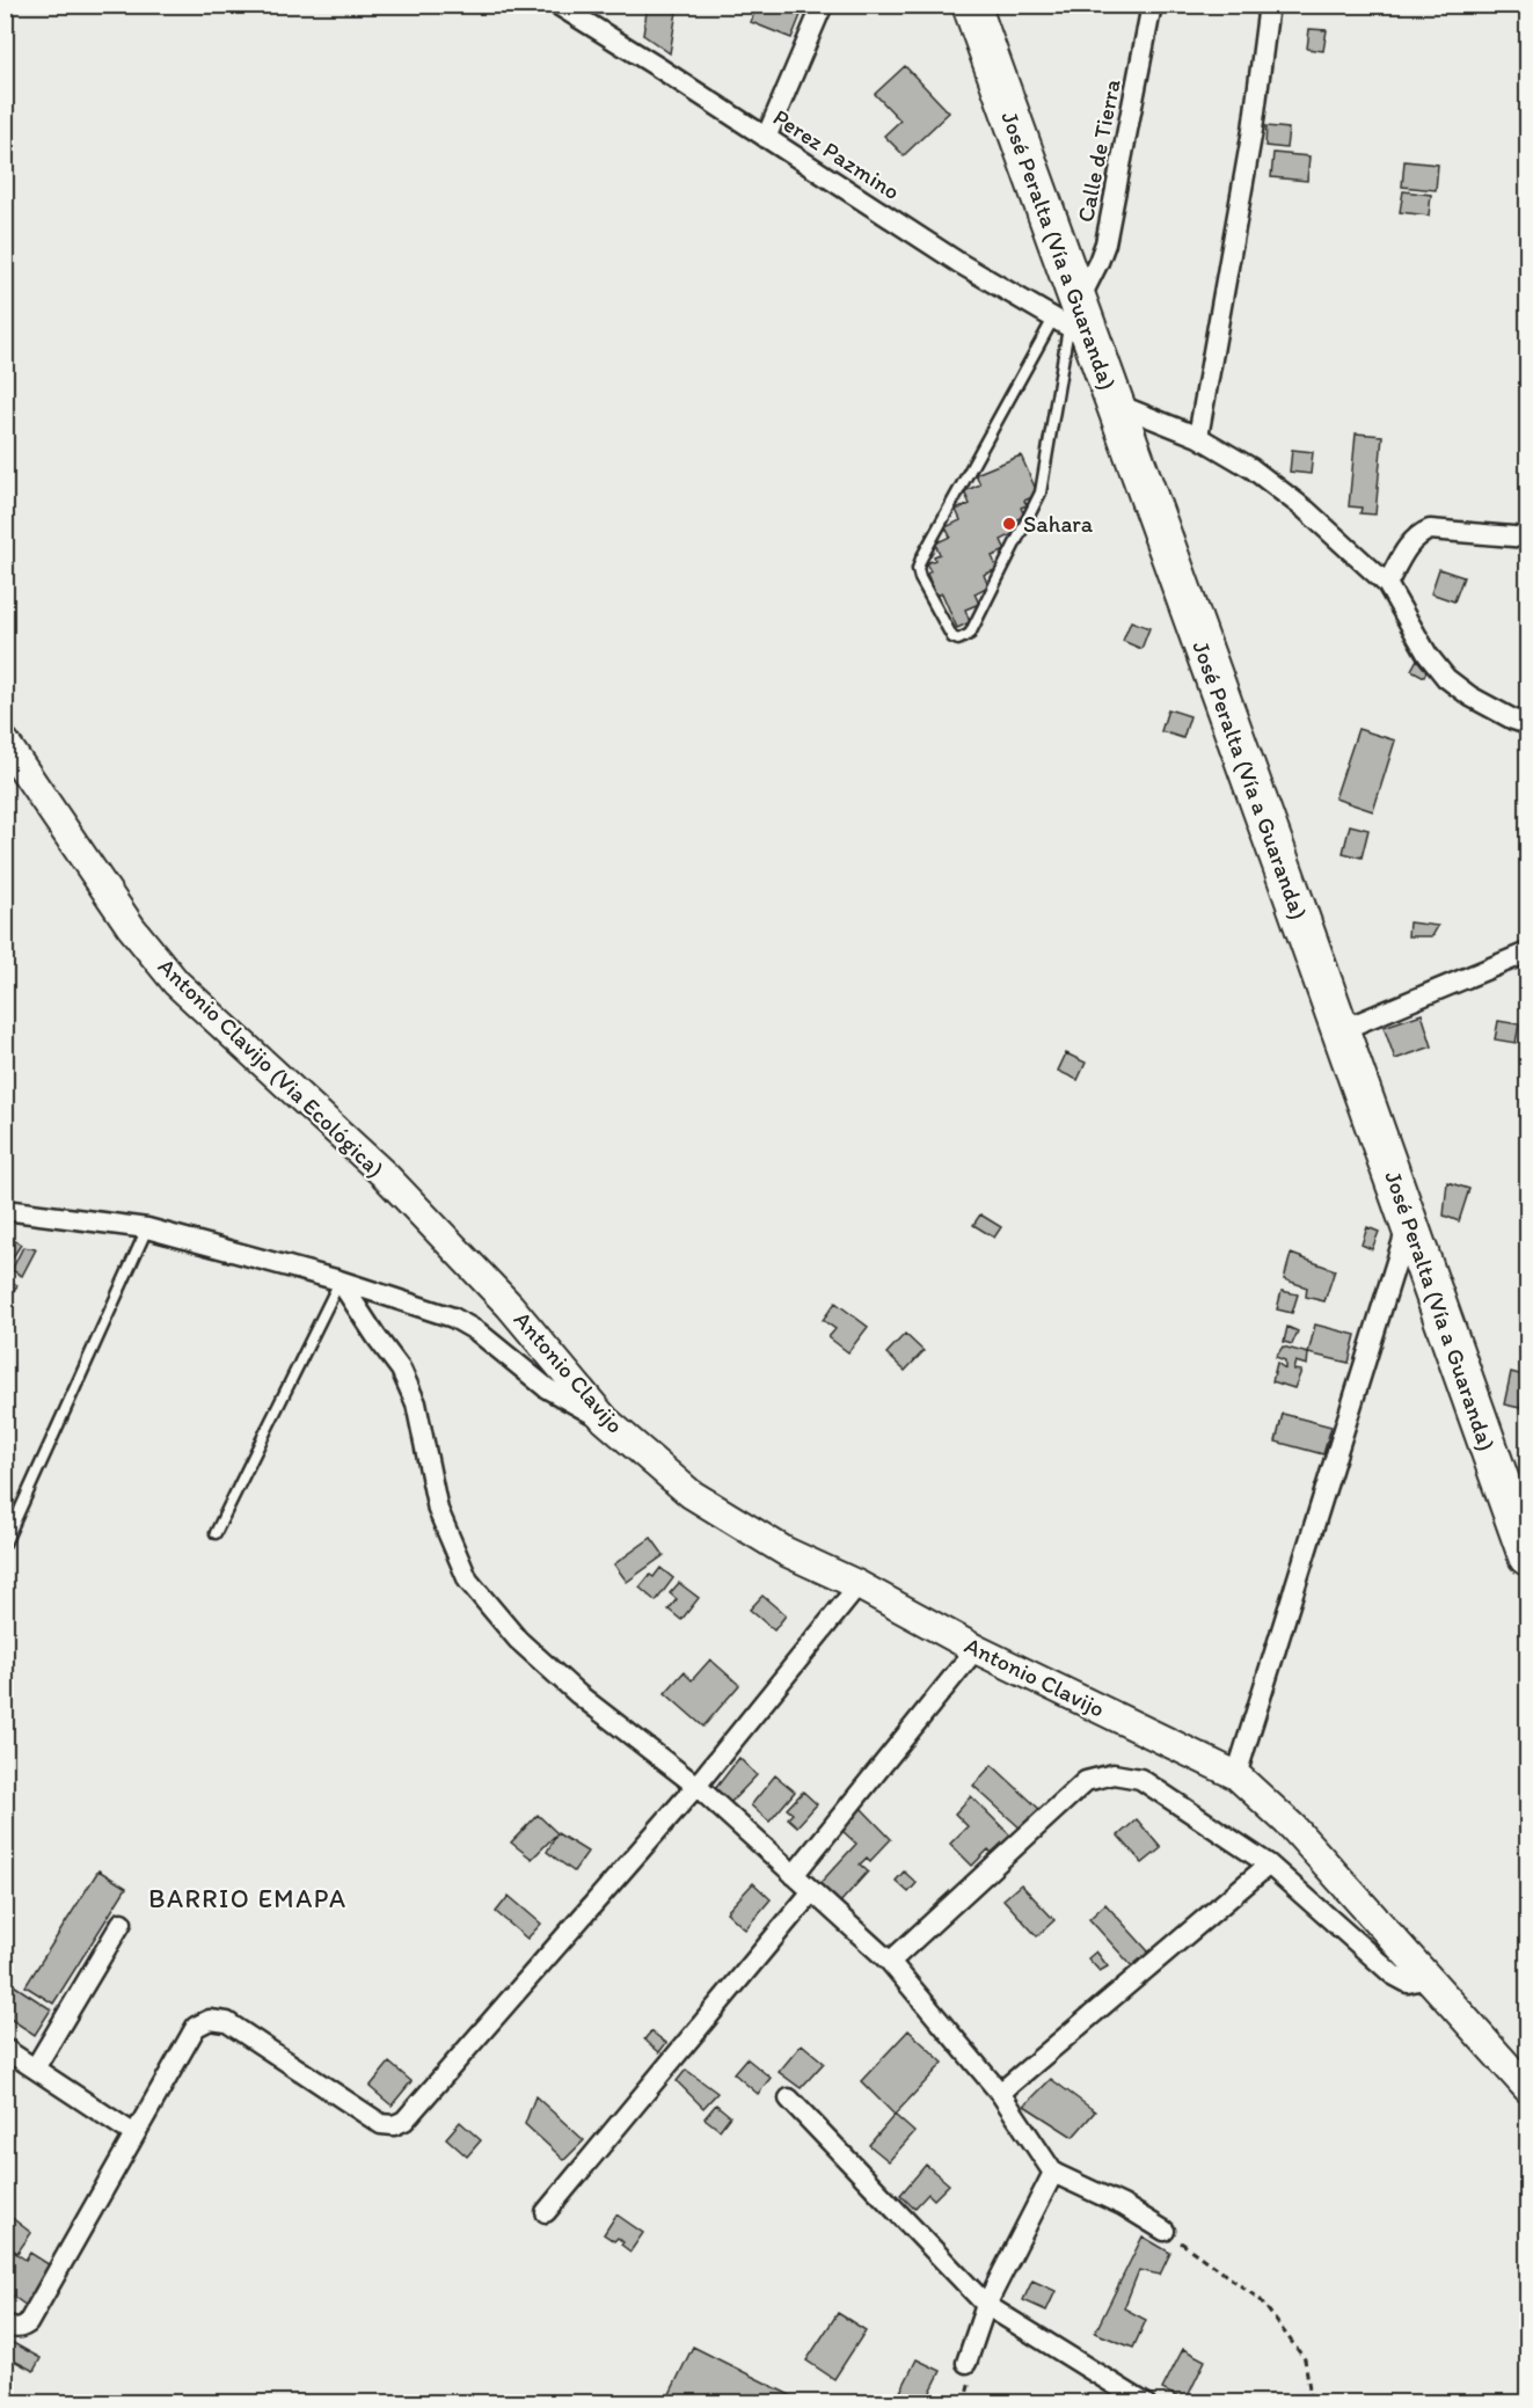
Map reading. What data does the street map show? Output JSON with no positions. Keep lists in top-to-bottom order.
{
  "streets": {
    "highway": ["José Peralta (Vía a Guaranda)"],
    "main road": ["Antonio Clavijo (Via Ecológica)", "Antonio Clavijo"],
    "street": ["Calle de Tierra", "Perez Pazmino"]
  },
  "crossings": [
    ["Calle de Tierra", "Perez Pazmino"],
    ["Calle de Tierra", "José Peralta (Vía a Guaranda)"],
    ["Perez Pazmino", "José Peralta (Vía a Guaranda)"],
    ["Antonio Clavijo (Via Ecológica)", "Antonio Clavijo"]
  ],
  "districts": ["BARRIO EMAPA"],
  "places": ["Sahara"]
}
